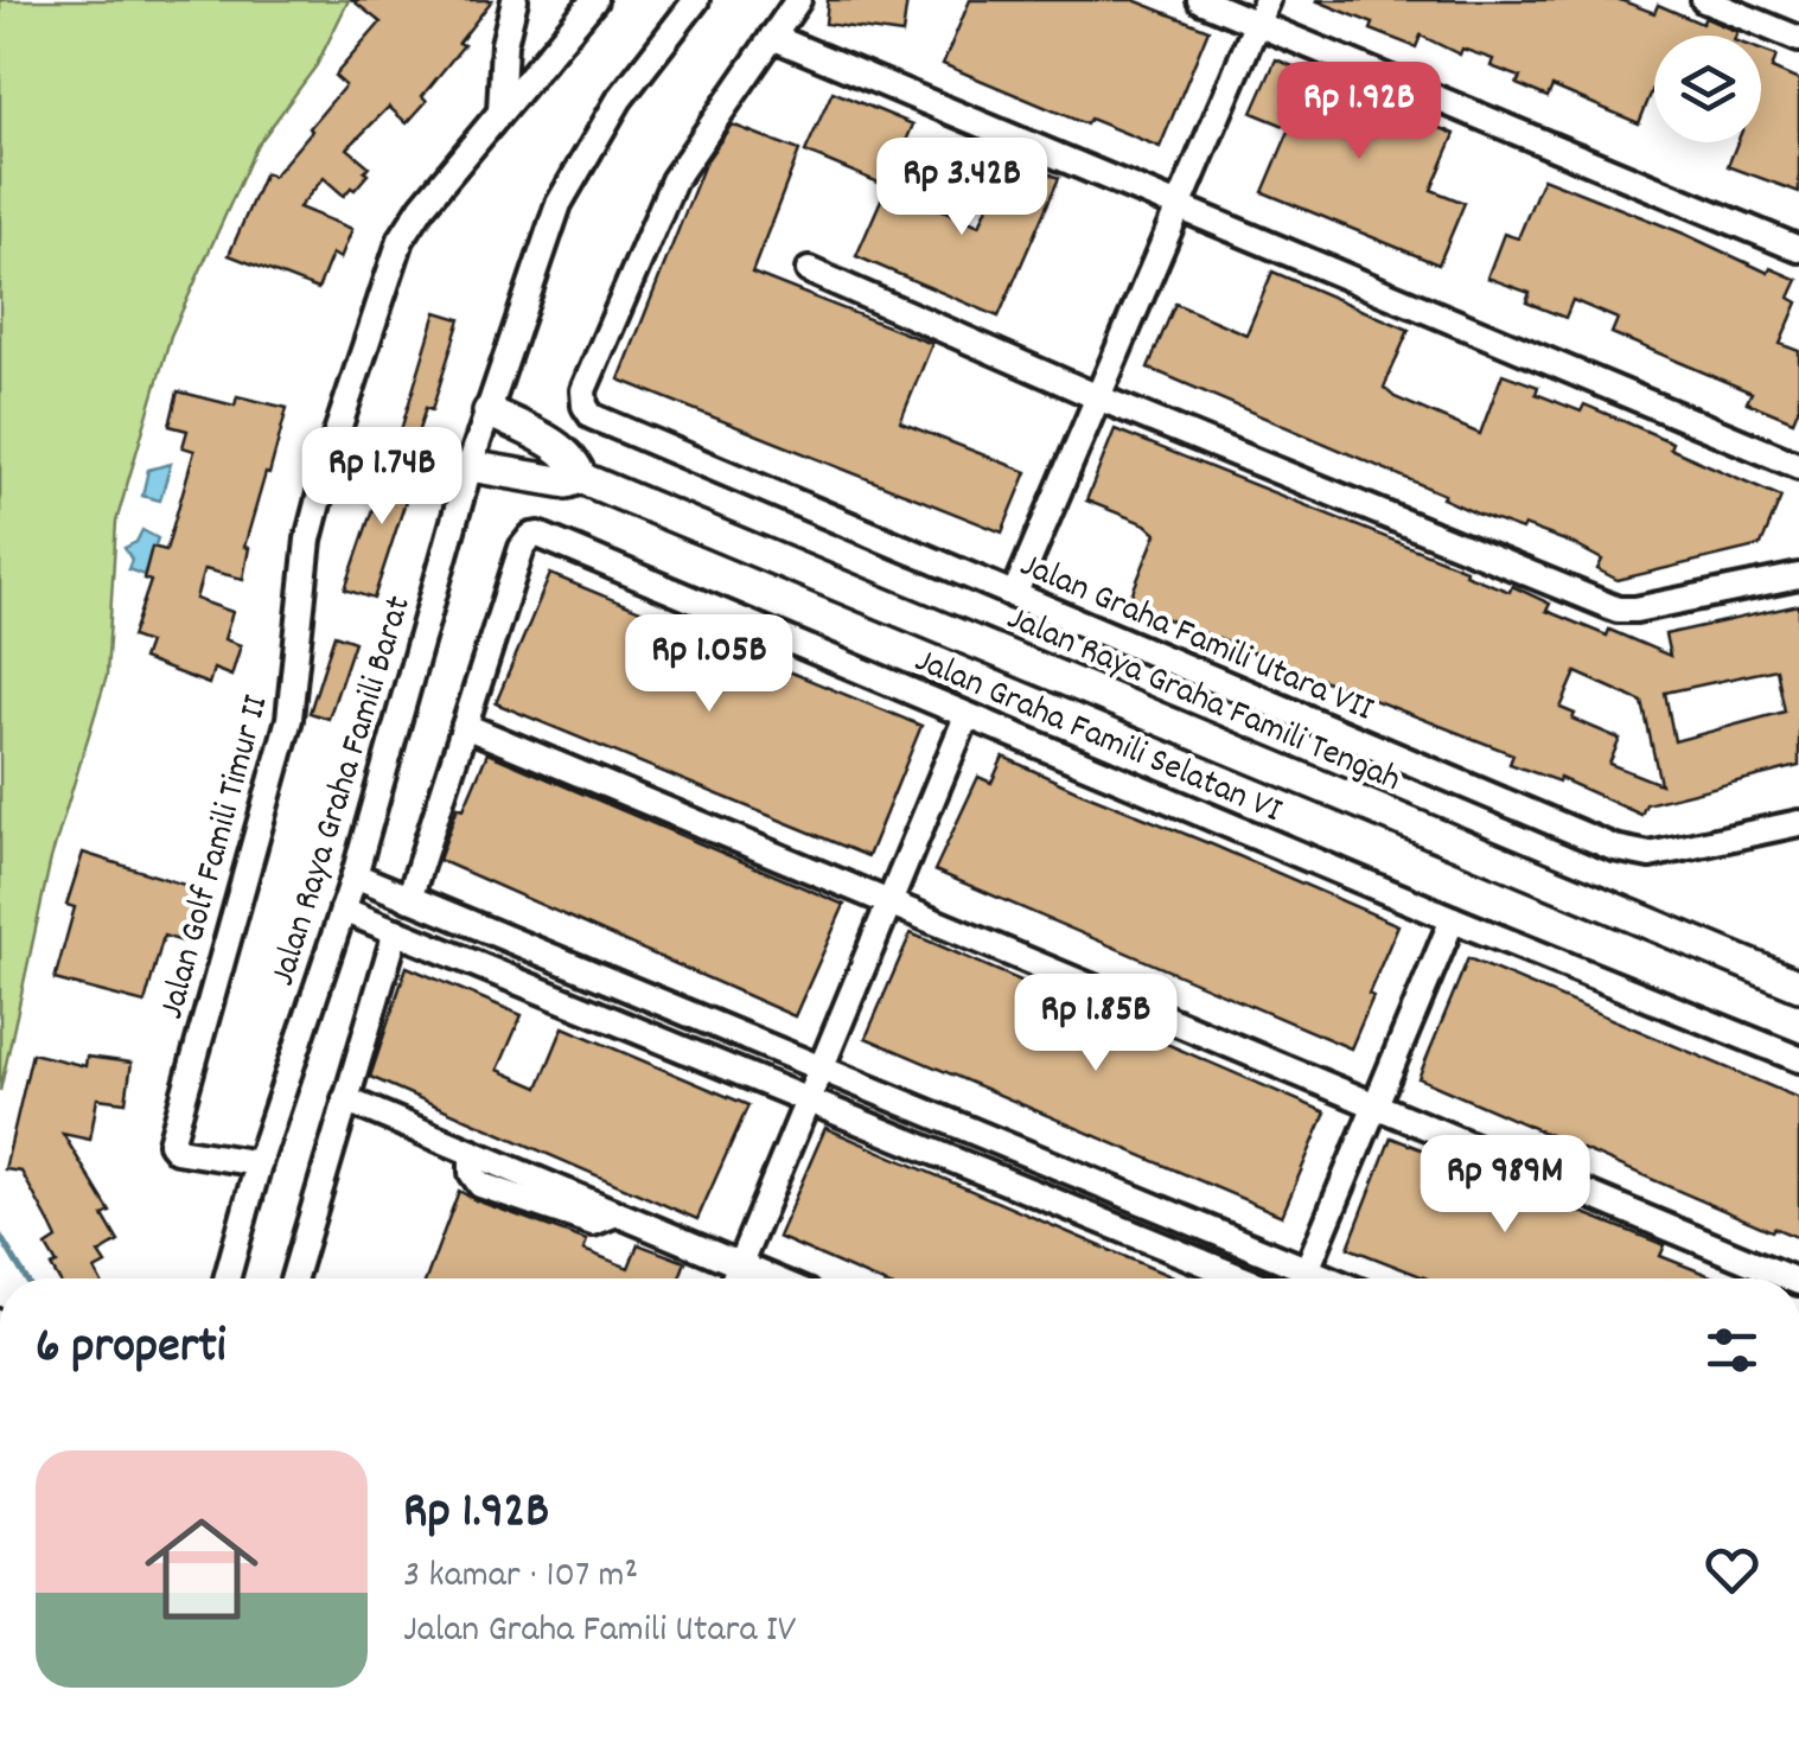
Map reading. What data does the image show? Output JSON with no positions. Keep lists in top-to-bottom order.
{
  "streets": {
    "street": [
      "Jalan Graha Famili Utara VII",
      "Jalan Raya Graha Famili Tengah",
      "Jalan Graha Famili Selatan VI",
      "Jalan Raya Graha Famili Barat",
      "Jalan Golf Famili Timur II"
    ]
  },
  "crossings": [
    ["Jalan Raya Graha Famili Tengah", "Jalan Raya Graha Famili Barat"],
    ["Jalan Raya Graha Famili Barat", "Jalan Golf Famili Timur II"]
  ],
  "page": {
    "price": [
      "Rp 1.92B",
      "Rp 3.42B",
      "Rp 1.74B",
      "Rp 1.05B",
      "Rp 1.85B",
      "Rp 989M"
    ],
    "heading": "6 properti",
    "list": [
      {
        "name": "Rp 1.92B",
        "note": "3 kamar · 107 m² · Jalan Graha Famili Utara IV"
      }
    ]
  }
}
